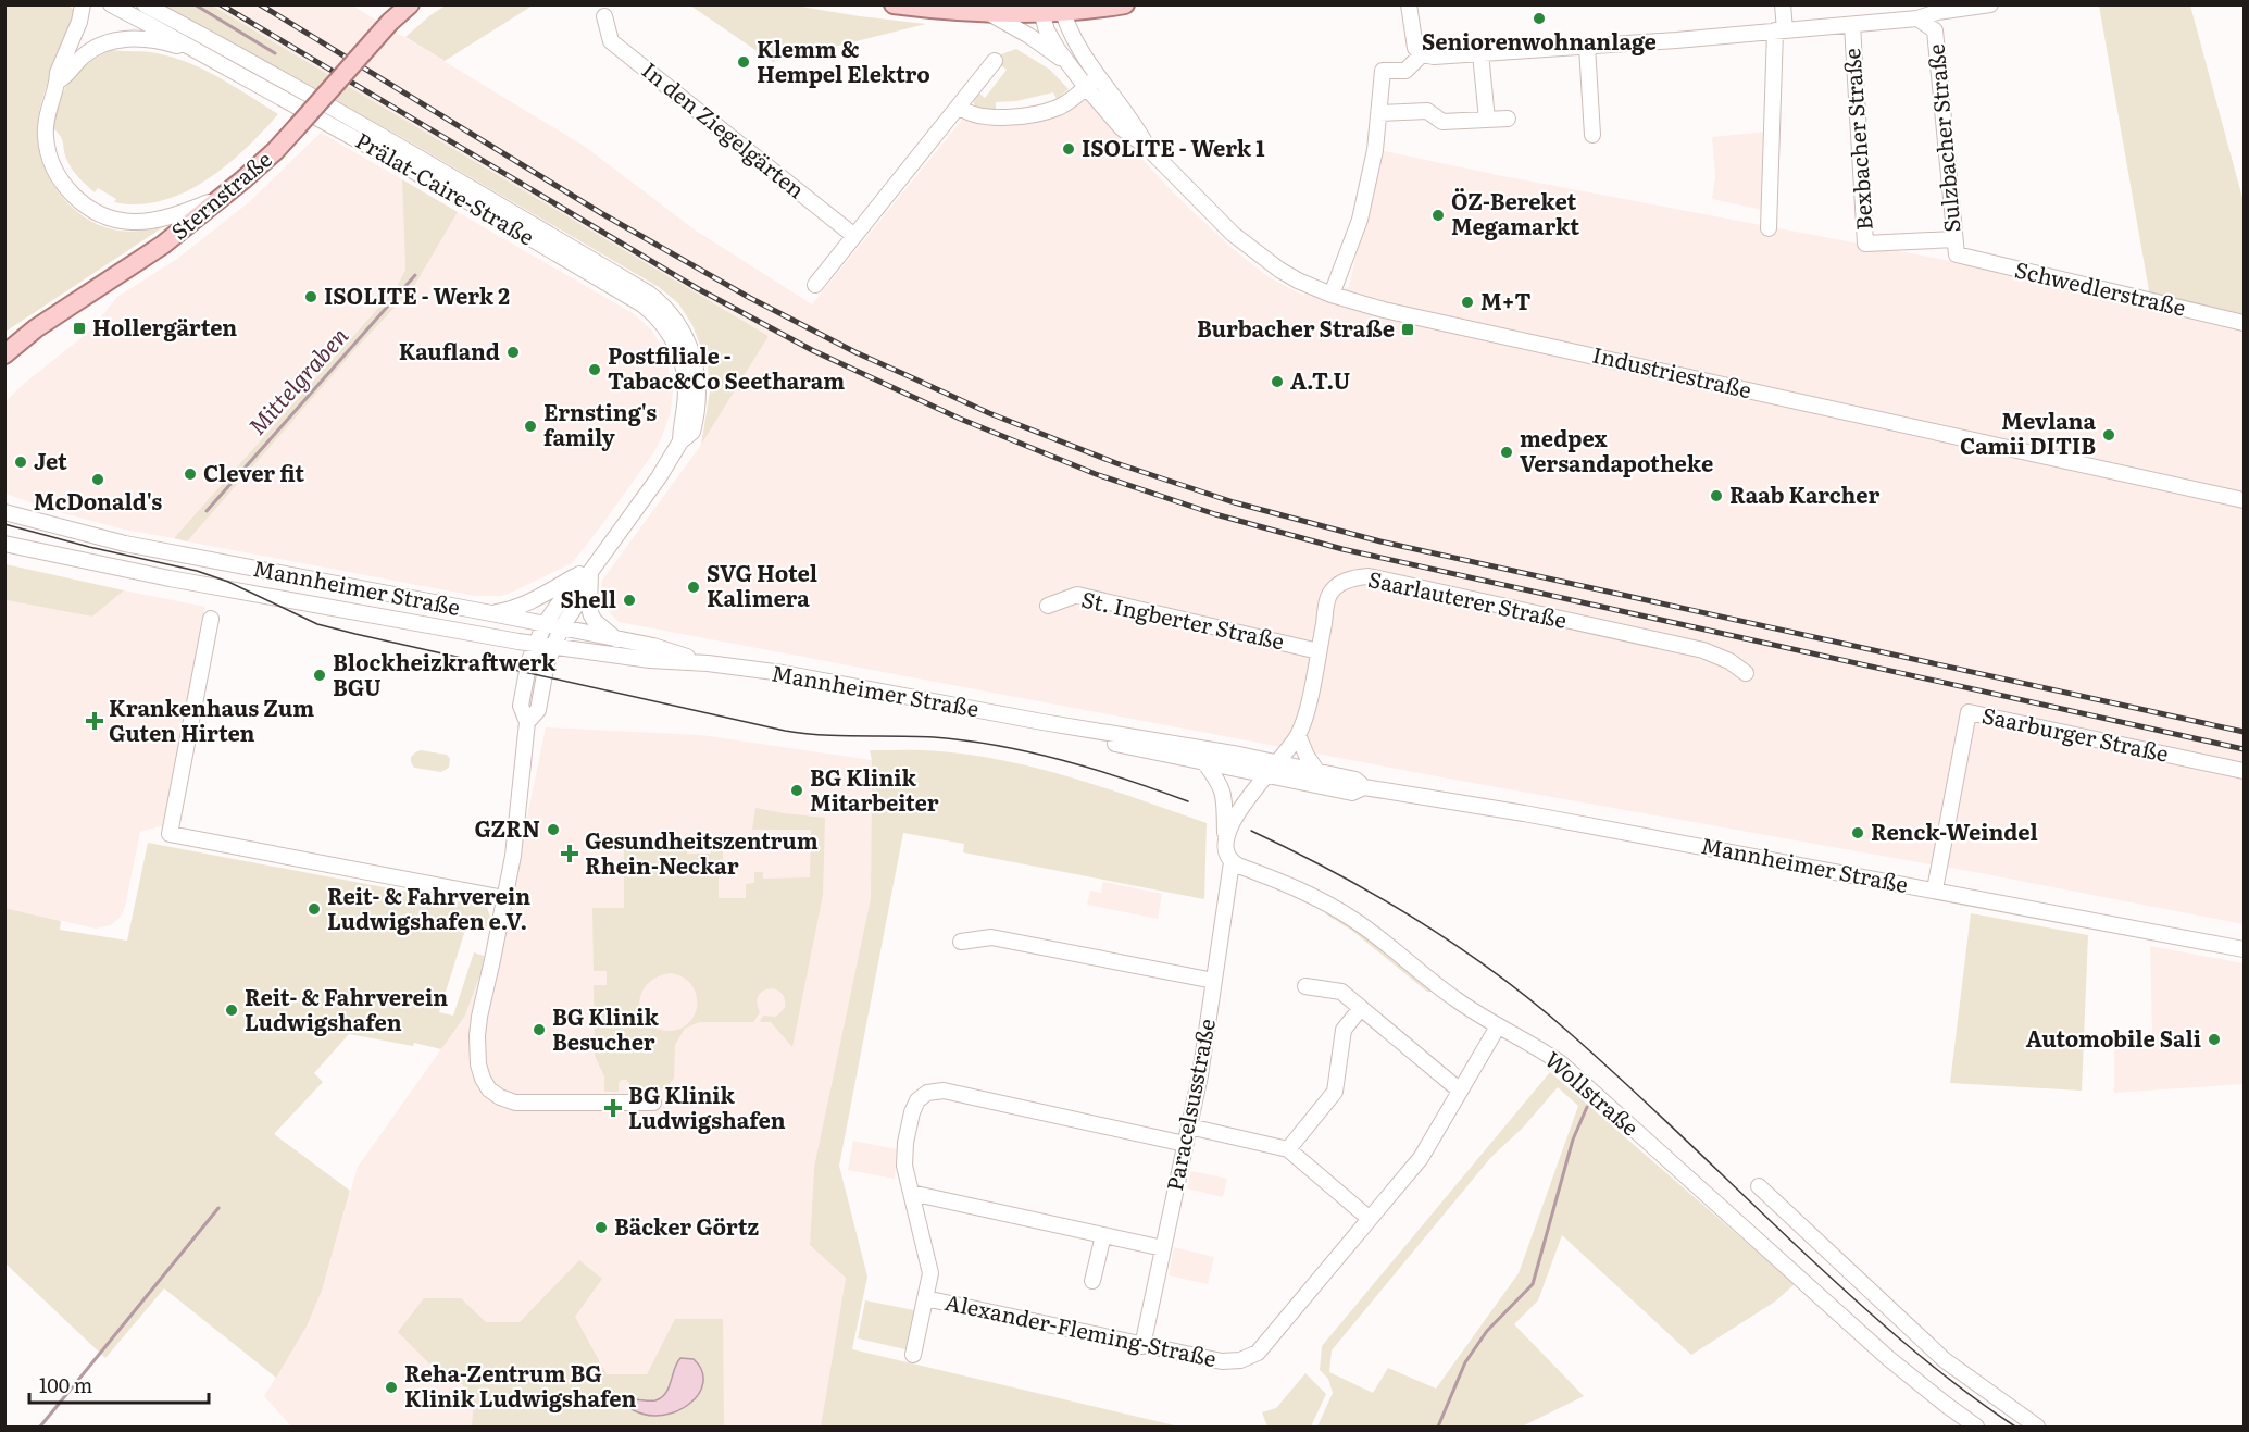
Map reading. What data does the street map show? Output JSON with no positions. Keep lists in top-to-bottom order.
{
  "streets": {
    "main road": ["Sternstraße"],
    "street": [
      "In den Ziegelgärten",
      "Sulzbacher Straße",
      "Bexbacher Straße",
      "Prälat-Caire-Straße",
      "Schwedlerstraße",
      "Industriestraße",
      "Mannheimer Straße",
      "Saarlauterer Straße",
      "St. Ingberter Straße",
      "Saarburger Straße",
      "Wollstraße",
      "Paracelsusstraße",
      "Alexander-Fleming-Straße"
    ]
  },
  "crossings": [
    ["Sulzbacher Straße", "Bexbacher Straße"],
    ["Sulzbacher Straße", "Schwedlerstraße"],
    ["Prälat-Caire-Straße", "Mannheimer Straße"],
    ["Mannheimer Straße", "Saarlauterer Straße"],
    ["Mannheimer Straße", "Saarburger Straße"],
    ["Saarlauterer Straße", "St. Ingberter Straße"],
    ["Wollstraße", "Paracelsusstraße"],
    ["Wollstraße", "Alexander-Fleming-Straße"],
    ["Paracelsusstraße", "Alexander-Fleming-Straße"]
  ],
  "water": ["Mittelgraben"],
  "places": {
    "other": [
      "Seniorenwohnanlage",
      "Klemm & Hempel Elektro",
      "ISOLITE - Werk 1",
      "ÖZ-Bereket Megamarkt",
      "ISOLITE - Werk 2",
      "M+T",
      "Kaufland",
      "Postfiliale - Tabac&Co Seetharam",
      "A.T.U",
      "Ernsting's family",
      "Mevlana Camii DITIB",
      "medpex Versandapotheke",
      "Jet",
      "Clever fit",
      "McDonald's",
      "Raab Karcher",
      "SVG Hotel Kalimera",
      "Shell",
      "Blockheizkraftwerk BGU",
      "BG Klinik Mitarbeiter",
      "GZRN",
      "Renck-Weindel",
      "Reit- & Fahrverein Ludwigshafen e.V.",
      "Reit- & Fahrverein Ludwigshafen",
      "BG Klinik Besucher",
      "Automobile Sali",
      "Bäcker Görtz",
      "Reha-Zentrum BG Klinik Ludwigshafen"
    ],
    "transit": ["Hollergärten", "Burbacher Straße"],
    "health": ["Krankenhaus Zum Guten Hirten", "Gesundheitszentrum Rhein-Neckar", "BG Klinik Ludwigshafen"]
  },
  "scale_bar": "100 m"
}
